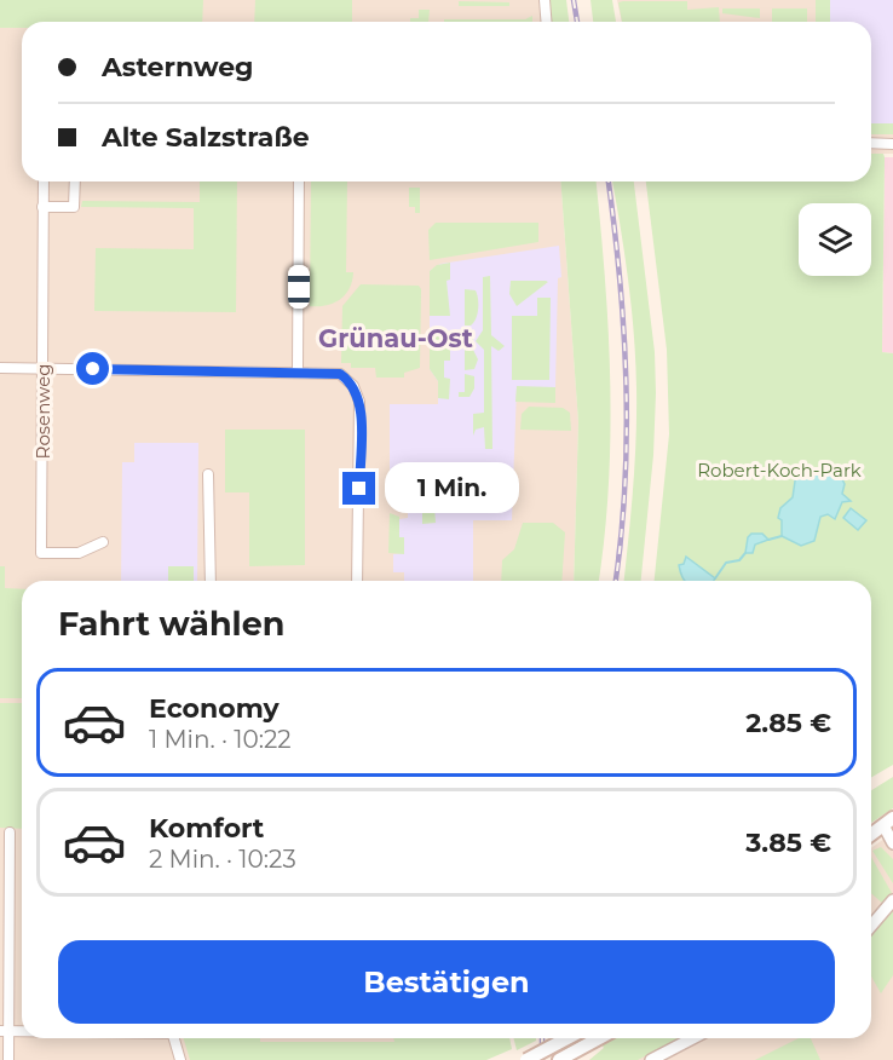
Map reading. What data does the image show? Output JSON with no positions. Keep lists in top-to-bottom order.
{
  "streets": {
    "street": ["Rosenweg"]
  },
  "districts": ["Grünau-Ost"],
  "parks": ["Robert-Koch-Park"],
  "page": {
    "banner": ["Asternweg", "Alte Salzstraße"],
    "bubble": "1 Min.",
    "heading": "Fahrt wählen",
    "list": [
      {
        "name": "Economy",
        "note": "1 Min. · 10:22",
        "value": "2.85 €"
      },
      {
        "name": "Komfort",
        "note": "2 Min. · 10:23",
        "value": "3.85 €"
      }
    ],
    "buttons": "Bestätigen"
  }
}
